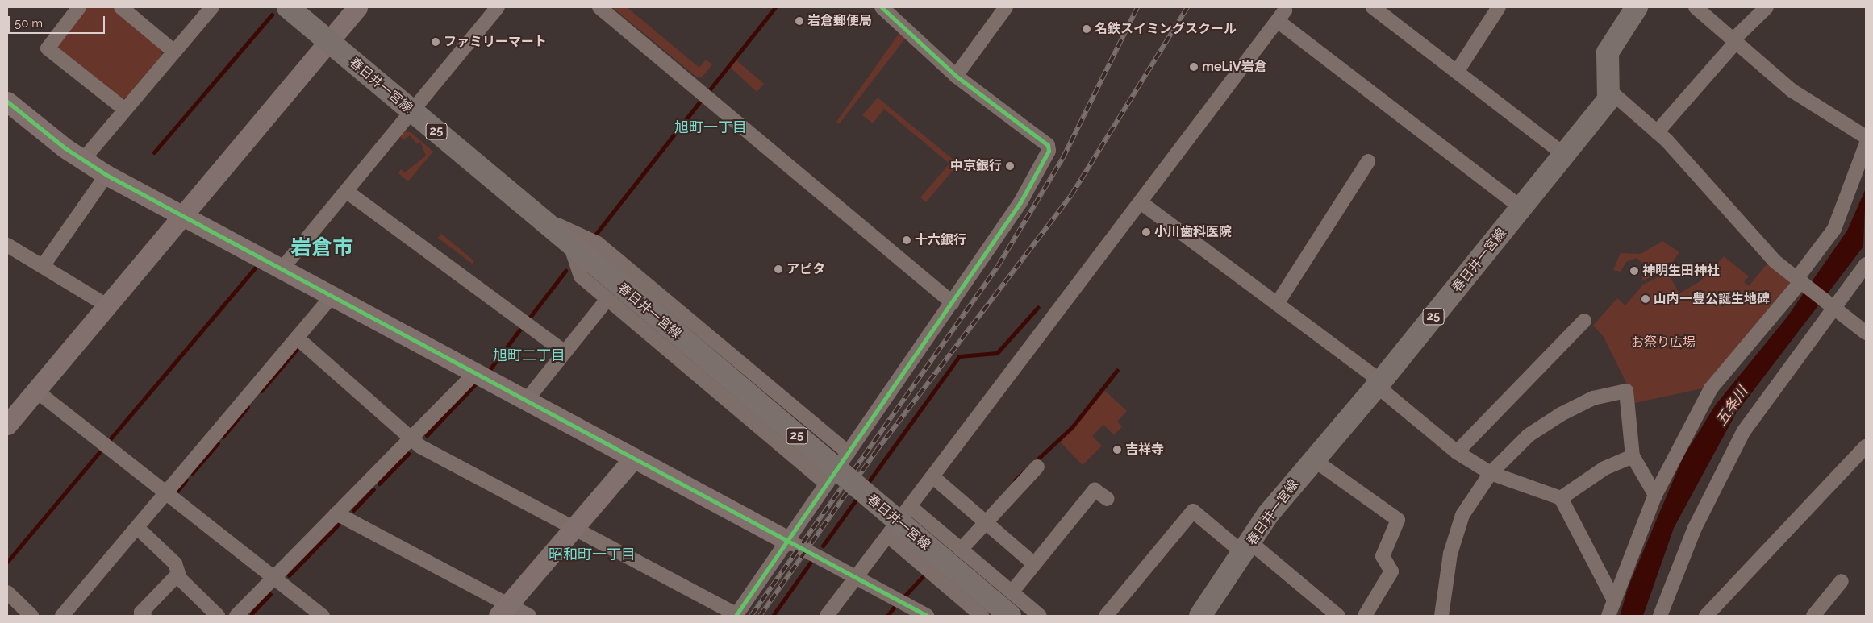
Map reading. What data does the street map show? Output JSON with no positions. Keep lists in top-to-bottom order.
{
  "streets": {
    "main road": ["春日井一宮線", "25"]
  },
  "districts": [
    "旭町一丁目",
    "岩倉市",
    "旭町二丁目",
    "昭和町一丁目"
  ],
  "water": ["五条川"],
  "parks": ["お祭り広場"],
  "places": [
    "岩倉郵便局",
    "名鉄スイミングスクール",
    "ファミリーマート",
    "meLiV岩倉",
    "中京銀行",
    "小川歯科医院",
    "十六銀行",
    "アピタ",
    "神明生田神社",
    "山内一豊公誕生地碑",
    "吉祥寺"
  ],
  "scale_bar": "50 m"
}
